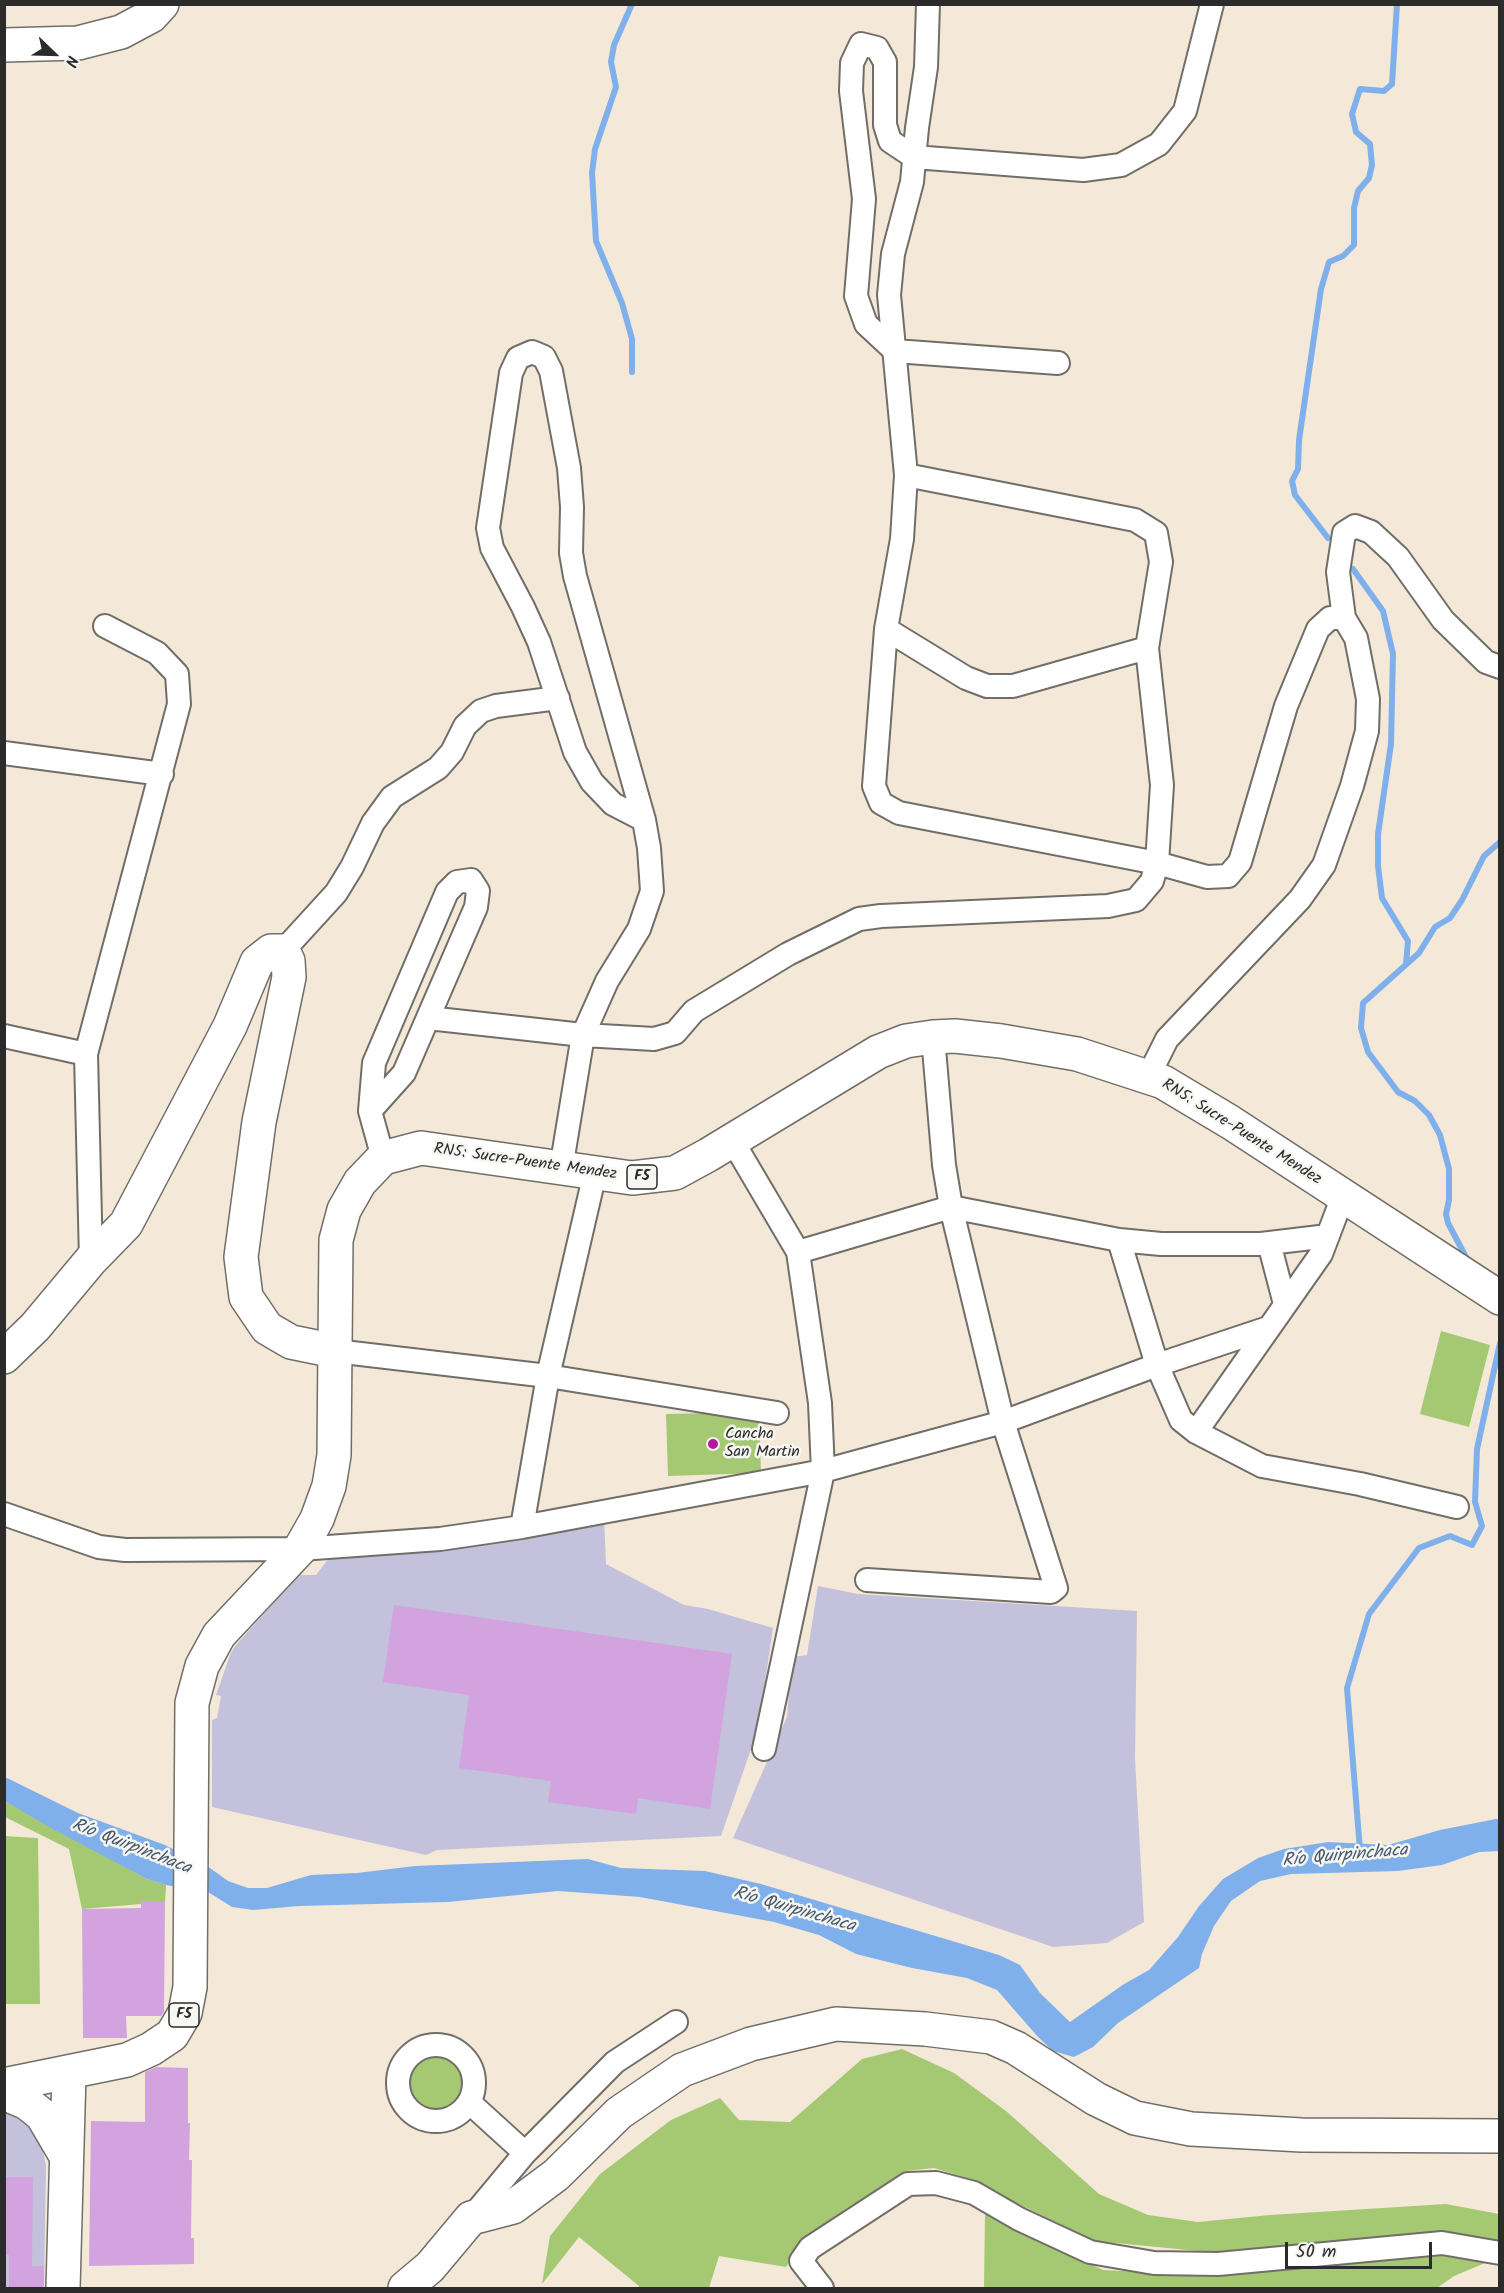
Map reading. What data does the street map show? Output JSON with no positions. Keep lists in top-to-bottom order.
{
  "streets": {
    "main road": ["RN5: Sucre-Puente Mendez", "F5"]
  },
  "crossings": [
    ["RN5: Sucre-Puente Mendez", "F5"]
  ],
  "water": ["Río Quirpinchaca"],
  "places": ["Cancha San Martin"],
  "scale_bar": "50 m",
  "north": "bottom right"
}
